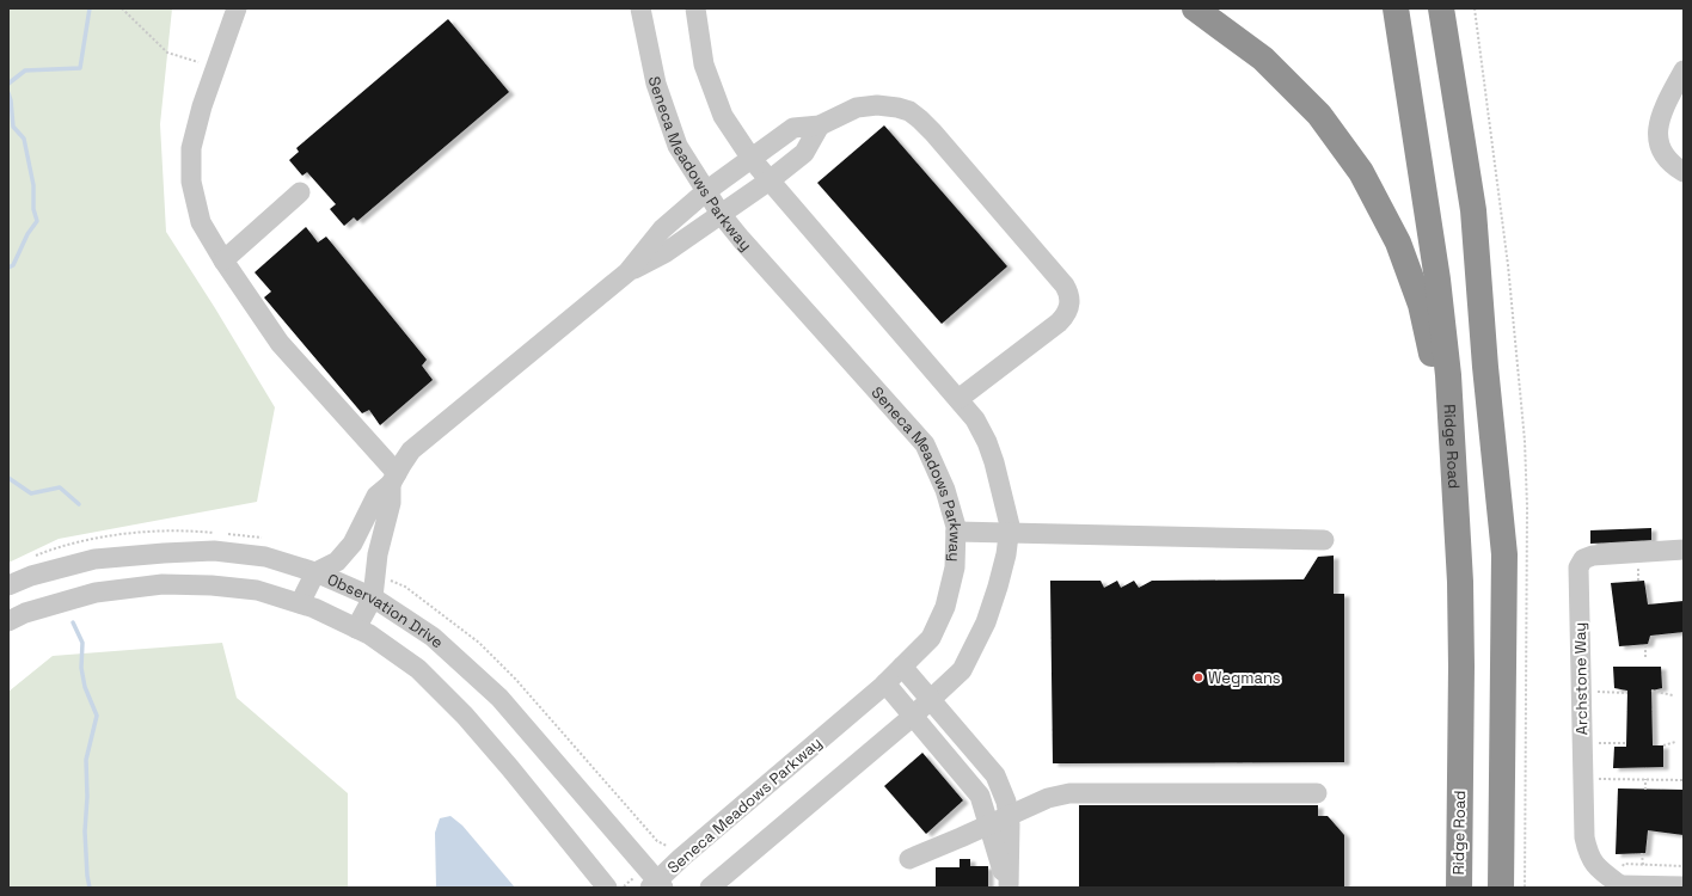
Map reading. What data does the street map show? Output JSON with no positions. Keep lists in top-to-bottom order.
{
  "streets": {
    "highway": ["Ridge Road"],
    "street": ["Seneca Meadows Parkway", "Observation Drive", "Archstone Way"]
  },
  "crossings": [
    ["Seneca Meadows Parkway", "Observation Drive"]
  ],
  "places": ["Wegmans"]
}
